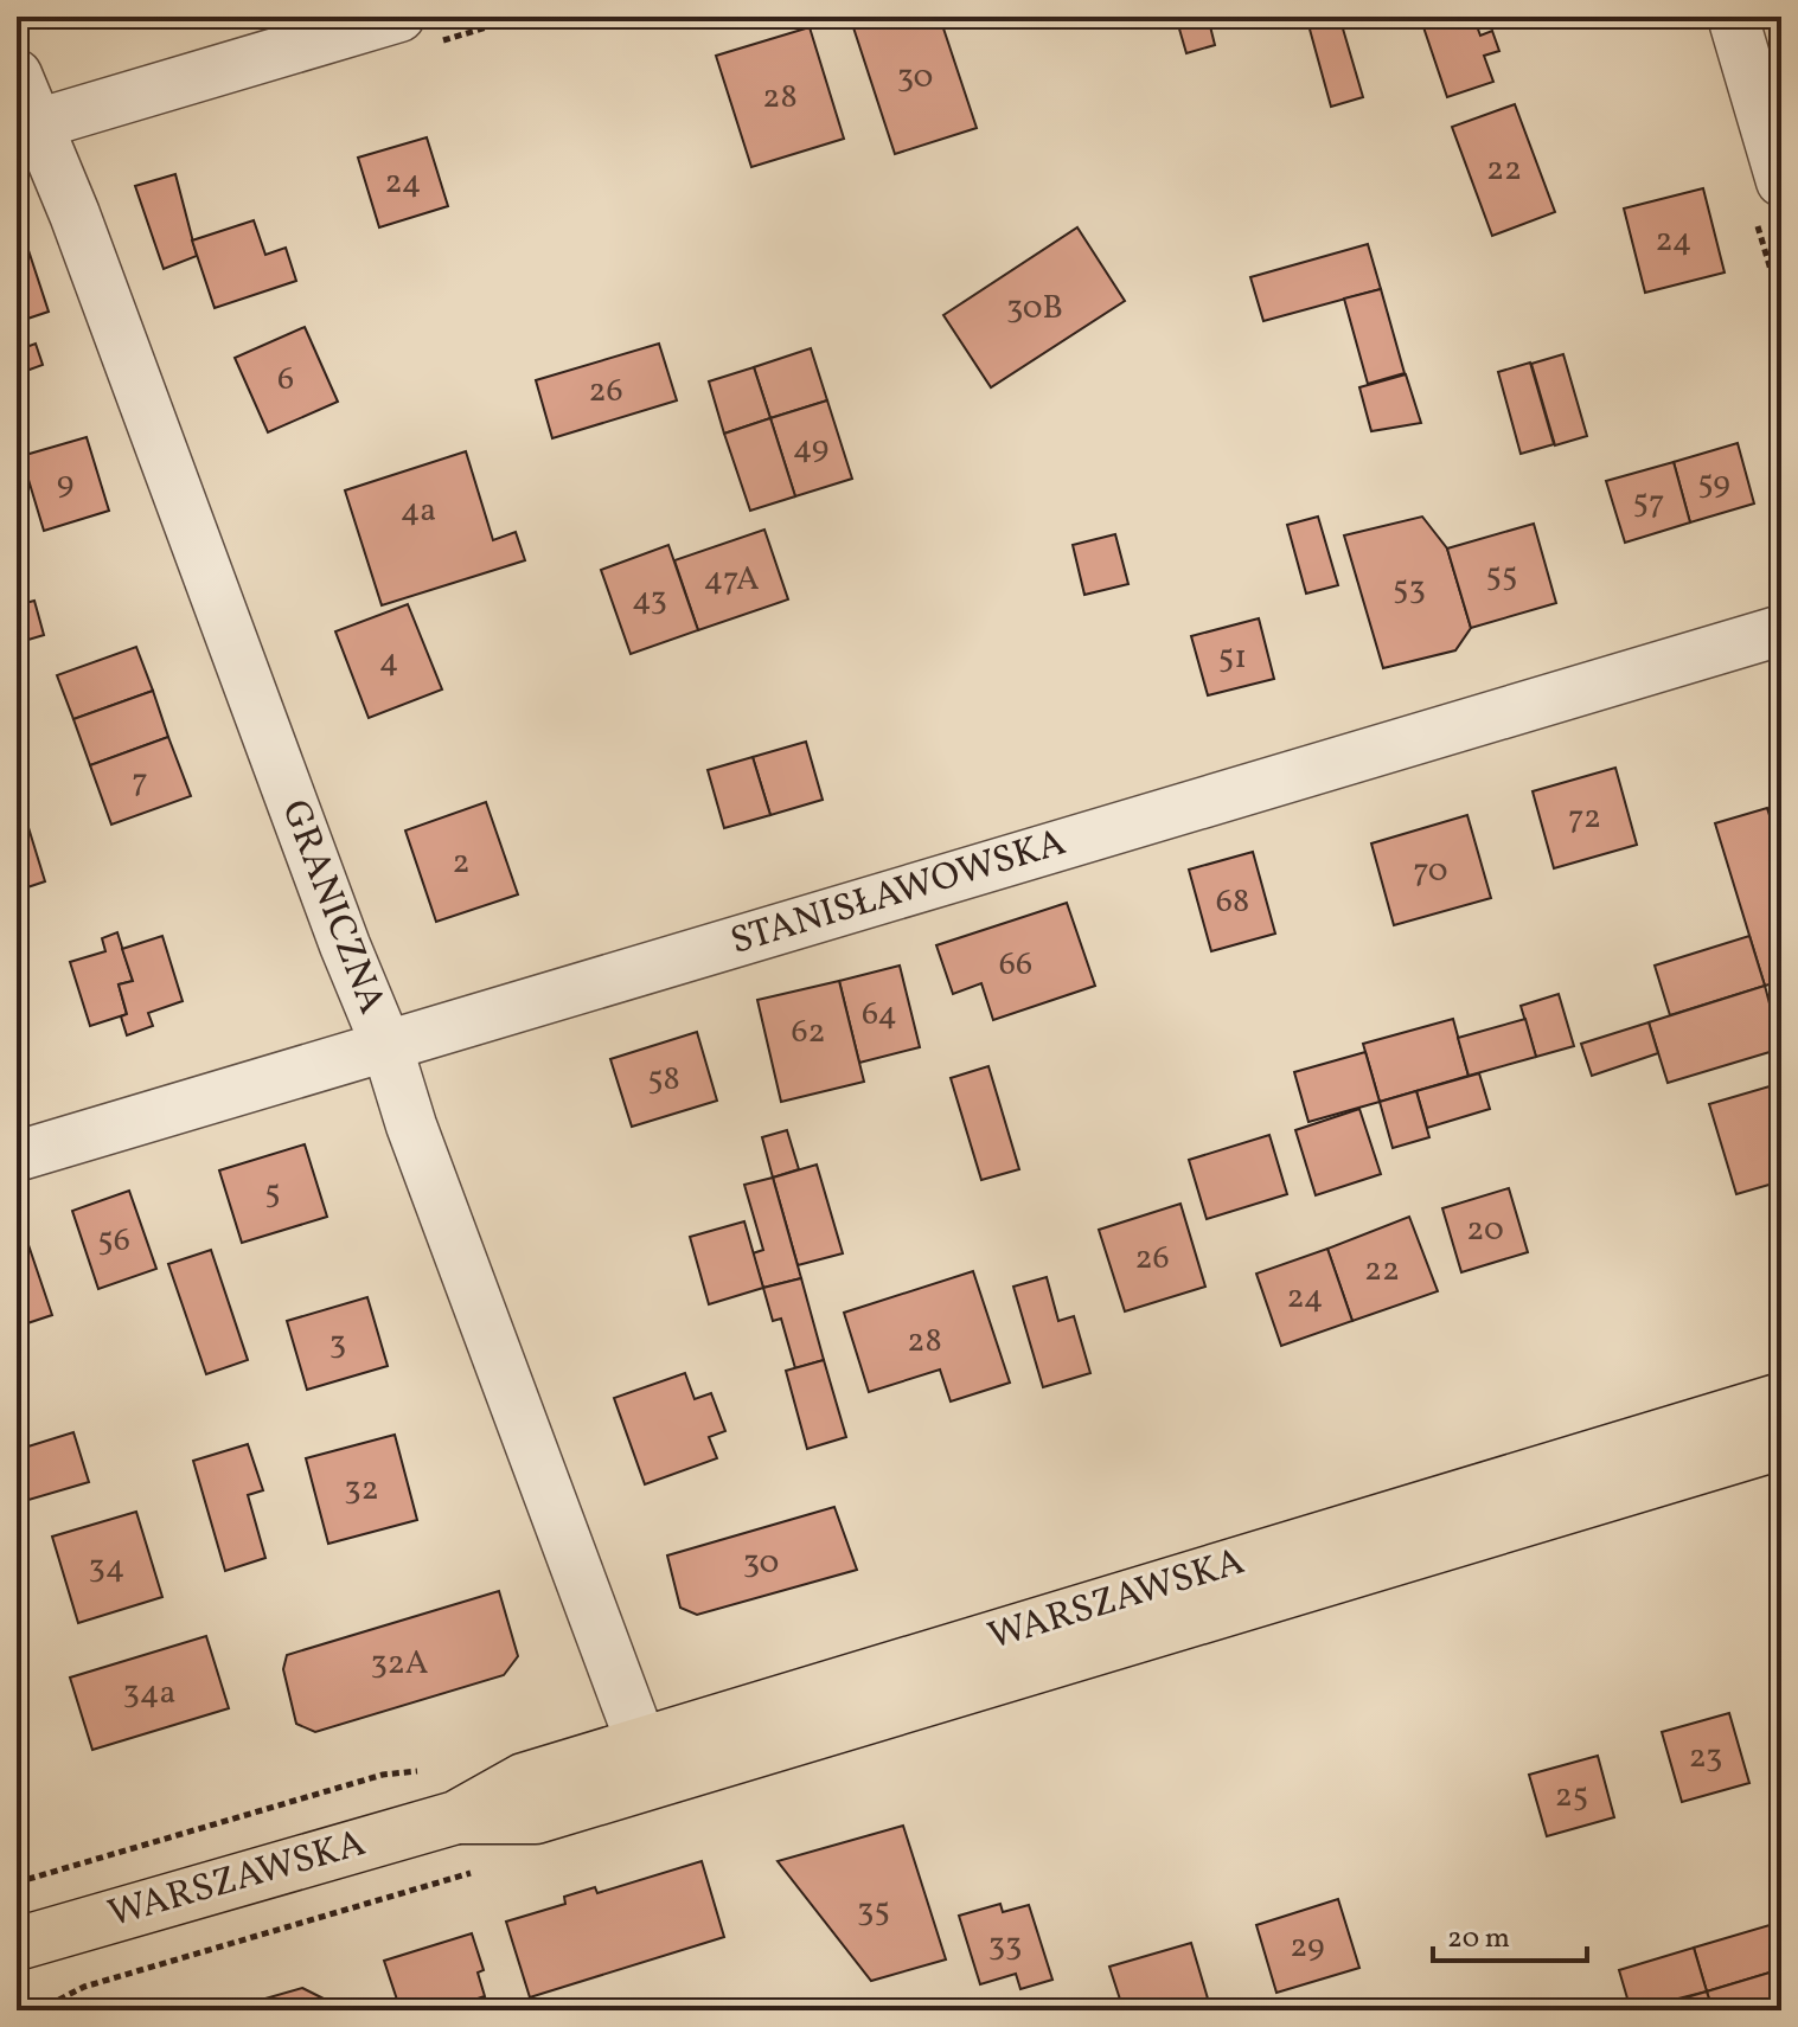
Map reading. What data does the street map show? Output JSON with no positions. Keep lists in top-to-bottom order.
{
  "streets": {
    "main road": ["WARSZAWSKA"],
    "street": ["STANISŁAWOWSKA", "GRANICZNA"]
  },
  "crossings": [
    ["STANISŁAWOWSKA", "GRANICZNA"],
    ["GRANICZNA", "WARSZAWSKA"]
  ],
  "house_numbers": [
    "30",
    "28",
    "22",
    "24",
    "24",
    "30B",
    "6",
    "26",
    "49",
    "9",
    "59",
    "57",
    "4a",
    "55",
    "47A",
    "53",
    "43",
    "51",
    "4",
    "7",
    "72",
    "2",
    "70",
    "68",
    "66",
    "64",
    "62",
    "58",
    "5",
    "20",
    "56",
    "26",
    "22",
    "24",
    "28",
    "3",
    "32",
    "30",
    "34",
    "32A",
    "34a",
    "23",
    "25",
    "35",
    "33",
    "29"
  ],
  "scale_bar": "20 m"
}
